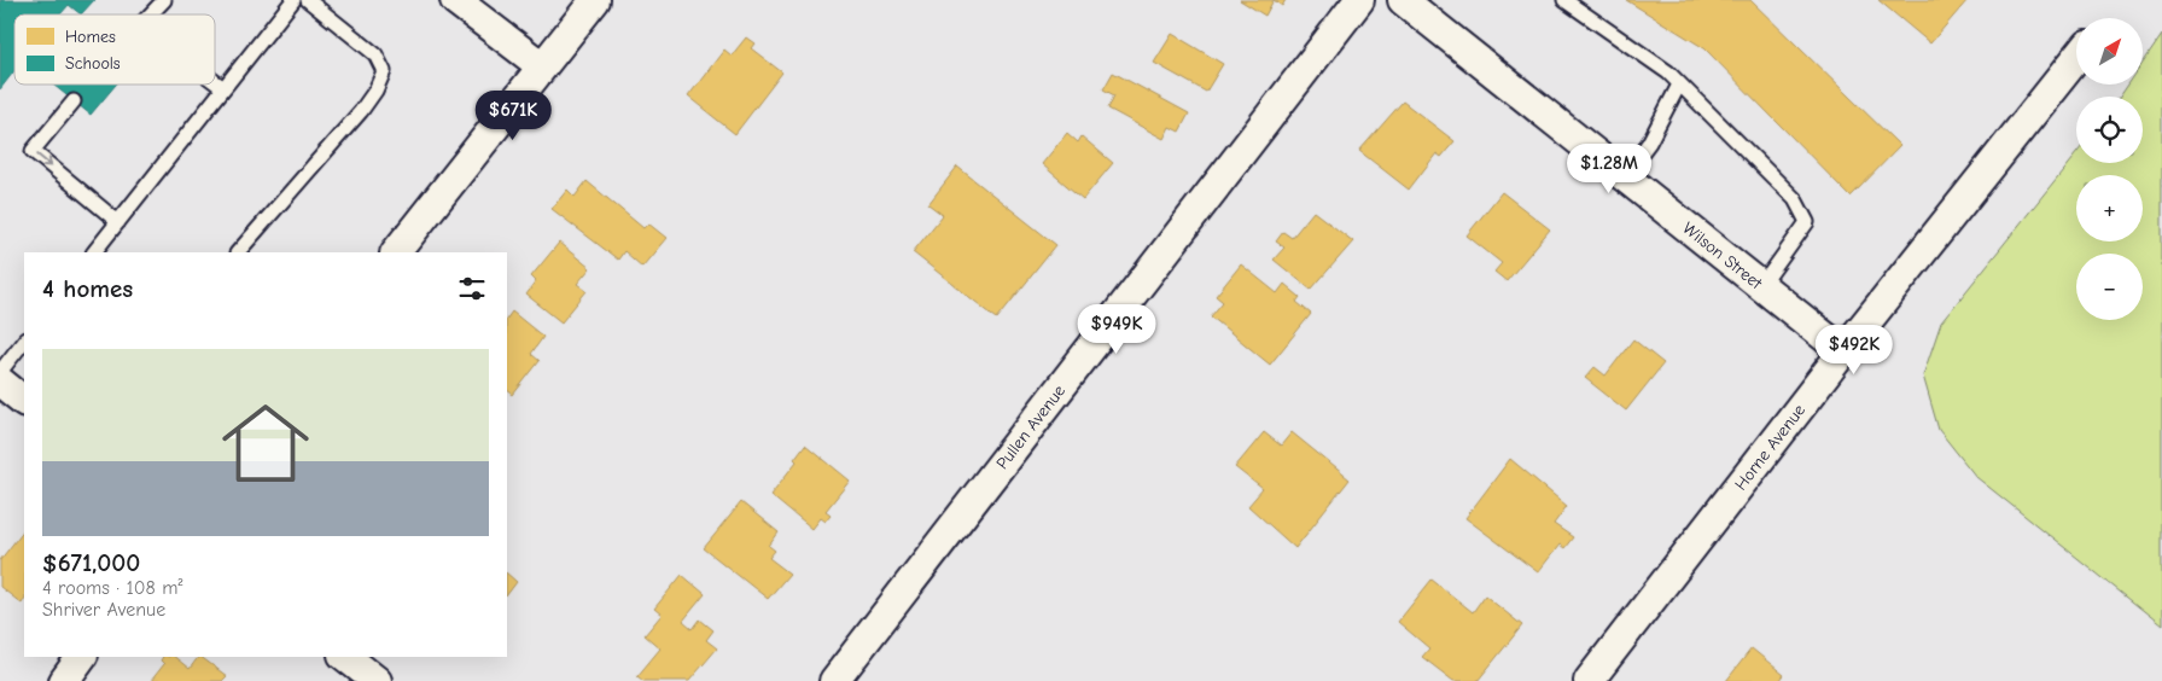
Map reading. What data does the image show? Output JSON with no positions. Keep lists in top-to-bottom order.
{
  "streets": {
    "street": ["Wilson Street", "Pullen Avenue", "Horne Avenue"]
  },
  "crossings": [
    ["Wilson Street", "Horne Avenue"]
  ],
  "legend": ["Homes", "Schools"],
  "north": "top right",
  "page": {
    "map_buttons": ["+", "−"],
    "price": [
      "$671K",
      "$1.28M",
      "$949K",
      "$492K"
    ],
    "heading": "4 homes",
    "list": [
      {
        "name": "$671,000",
        "note": "4 rooms · 108 m² · Shriver Avenue"
      }
    ]
  }
}
